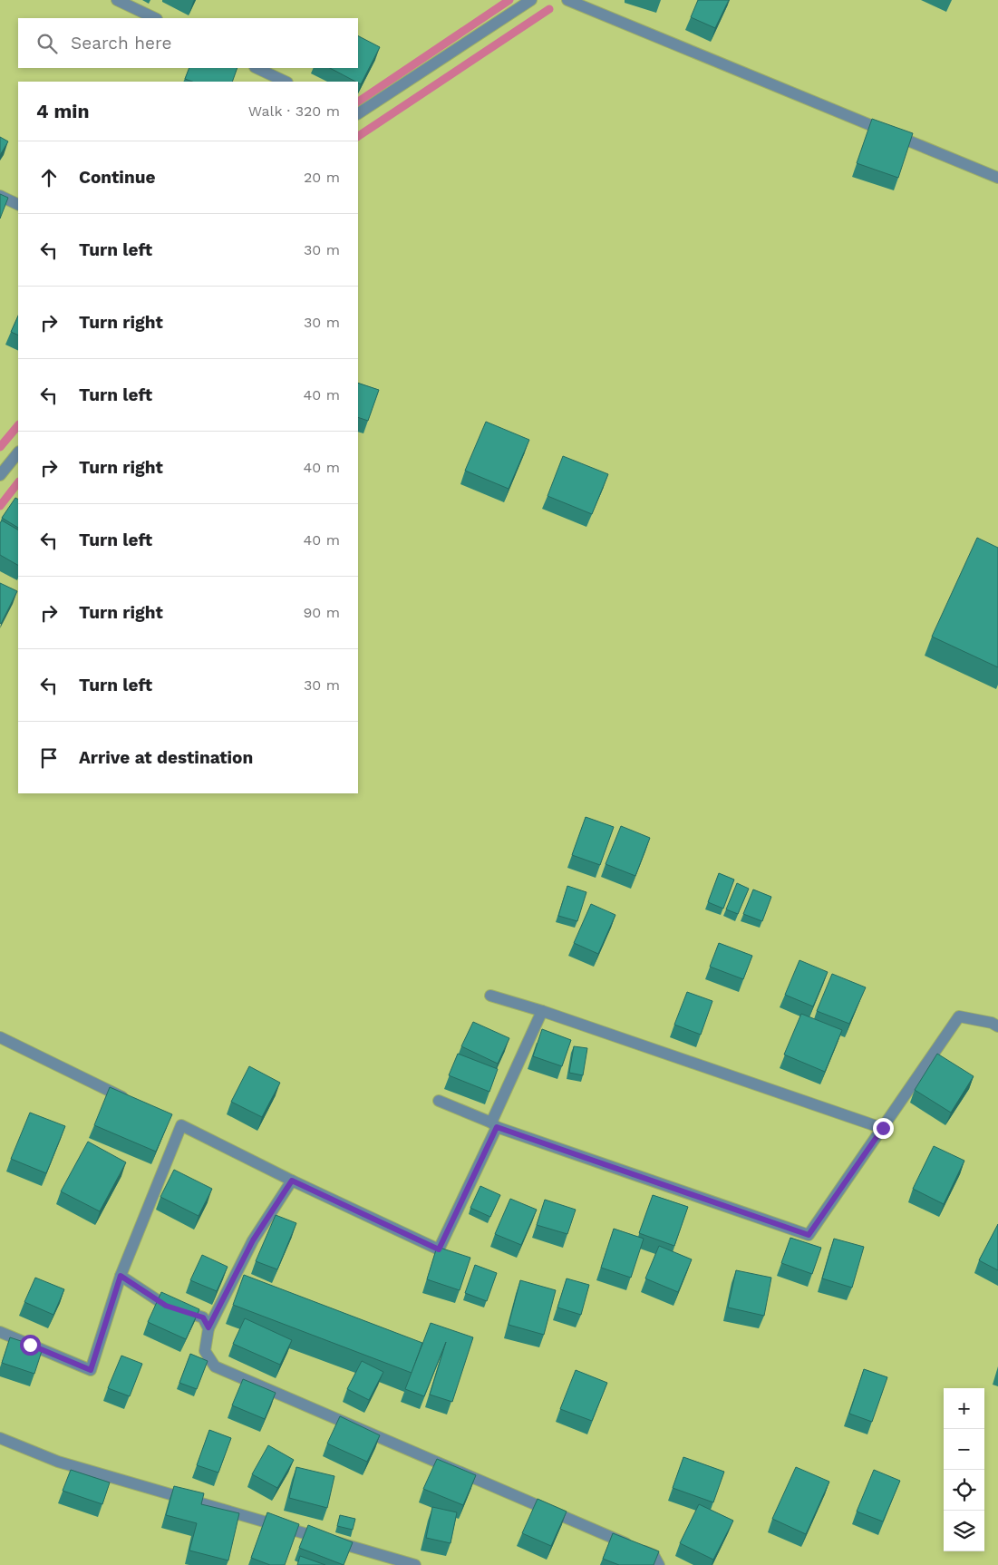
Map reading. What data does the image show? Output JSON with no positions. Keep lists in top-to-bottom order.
{
  "page": {
    "search": "Search here",
    "heading": ["4 min", "Walk · 320 m"],
    "list": [
      ["Continue", "20 m"],
      ["Turn left", "30 m"],
      ["Turn right", "30 m"],
      ["Turn left", "40 m"],
      ["Turn right", "40 m"],
      ["Turn left", "40 m"],
      ["Turn right", "90 m"],
      ["Turn left", "30 m"],
      "Arrive at destination"
    ],
    "map_buttons": ["+", "−"]
  }
}
